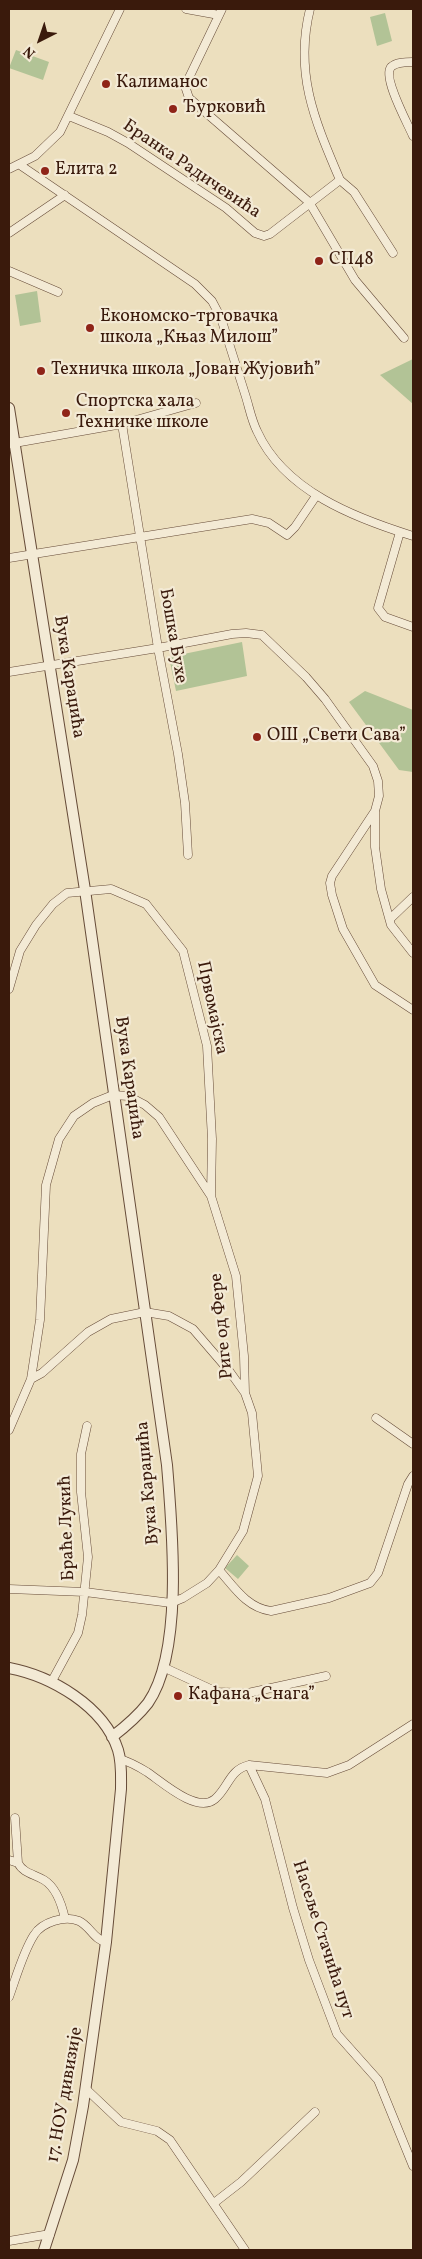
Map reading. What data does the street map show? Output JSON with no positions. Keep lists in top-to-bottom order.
{
  "streets": {
    "street": [
      "Бранка Радичевића",
      "Бошка Бухе",
      "Вука Караџића",
      "Првомајска",
      "Риге од Фере",
      "Браће Лукић",
      "Насеље Стачића пут",
      "17. НОУ дивизије"
    ]
  },
  "crossings": [
    ["Вука Караџића", "Првомајска"],
    ["Вука Караџића", "Риге од Фере"],
    ["Вука Караџића", "17. НОУ дивизије"],
    ["Првомајска", "Риге од Фере"]
  ],
  "places": [
    "Калиманос",
    "Ђурковић",
    "Елита 2",
    "СП48",
    "Економско-трговачка школа „Књаз Милош”",
    "Техничка школа „Јован Жујовић”",
    "Спортска хала Техничке школе",
    "ОШ „Свети Сава”",
    "Кафана „Снага”"
  ],
  "north": "bottom left"
}
